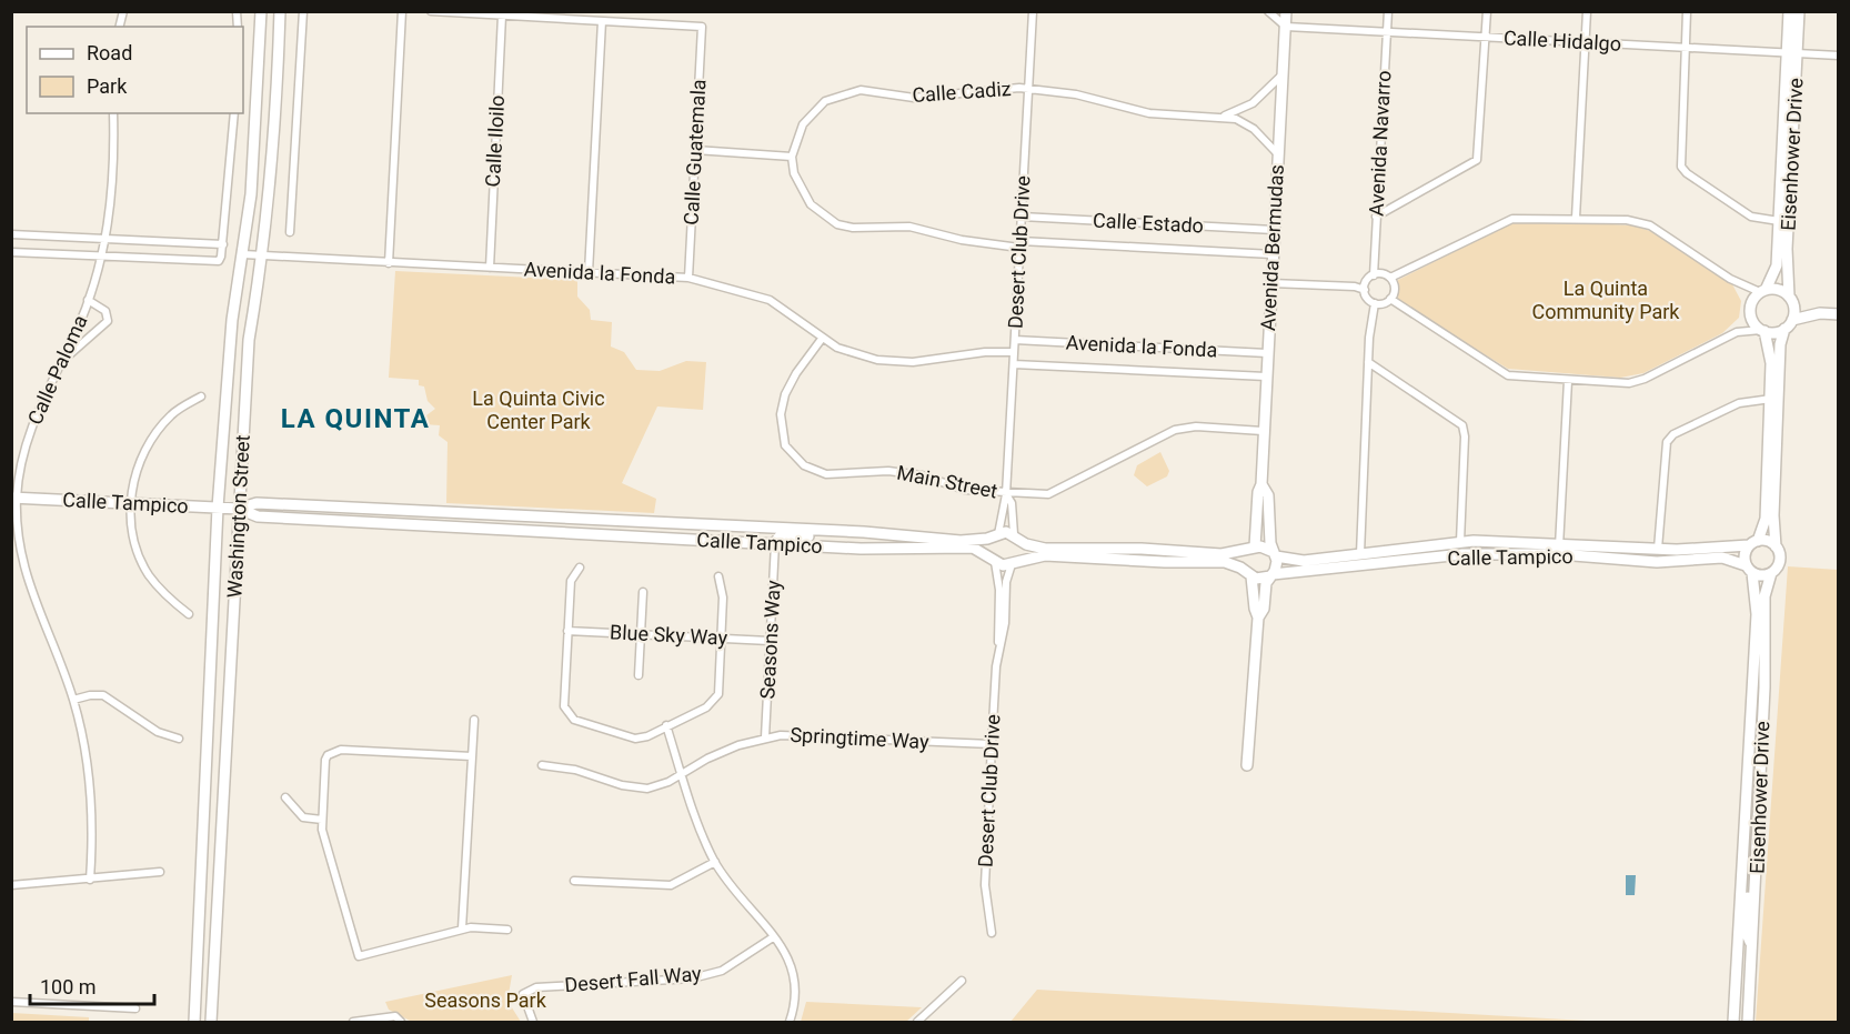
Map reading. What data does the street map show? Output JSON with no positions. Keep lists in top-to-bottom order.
{
  "streets": {
    "street": [
      "Calle Hidalgo",
      "Calle Cadiz",
      "Calle Iloilo",
      "Avenida Navarro",
      "Calle Guatemala",
      "Eisenhower Drive",
      "Calle Estado",
      "Avenida Bermudas",
      "Desert Club Drive",
      "Avenida la Fonda",
      "Calle Paloma",
      "Main Street",
      "Calle Tampico",
      "Washington Street",
      "Blue Sky Way",
      "Seasons Way",
      "Springtime Way",
      "Desert Fall Way"
    ]
  },
  "crossings": [
    ["Calle Hidalgo", "Avenida Navarro"],
    ["Calle Hidalgo", "Eisenhower Drive"],
    ["Calle Hidalgo", "Avenida Bermudas"],
    ["Calle Cadiz", "Calle Estado"],
    ["Calle Cadiz", "Avenida Bermudas"],
    ["Calle Cadiz", "Desert Club Drive"],
    ["Calle Iloilo", "Avenida la Fonda"],
    ["Calle Guatemala", "Avenida la Fonda"],
    ["Eisenhower Drive", "Calle Tampico"],
    ["Calle Estado", "Avenida Bermudas"],
    ["Calle Estado", "Desert Club Drive"],
    ["Avenida Bermudas", "Avenida la Fonda"],
    ["Avenida Bermudas", "Main Street"],
    ["Avenida Bermudas", "Calle Tampico"],
    ["Desert Club Drive", "Avenida la Fonda"],
    ["Desert Club Drive", "Main Street"],
    ["Desert Club Drive", "Calle Tampico"],
    ["Desert Club Drive", "Springtime Way"],
    ["Avenida la Fonda", "Main Street"],
    ["Avenida la Fonda", "Washington Street"],
    ["Calle Paloma", "Calle Tampico"],
    ["Calle Tampico", "Washington Street"],
    ["Calle Tampico", "Seasons Way"],
    ["Blue Sky Way", "Seasons Way"],
    ["Seasons Way", "Springtime Way"]
  ],
  "districts": ["LA QUINTA"],
  "parks": ["La Quinta Community Park", "La Quinta Civic Center Park", "Seasons Park"],
  "legend": ["Road", "Park"],
  "scale_bar": "100 m"
}
